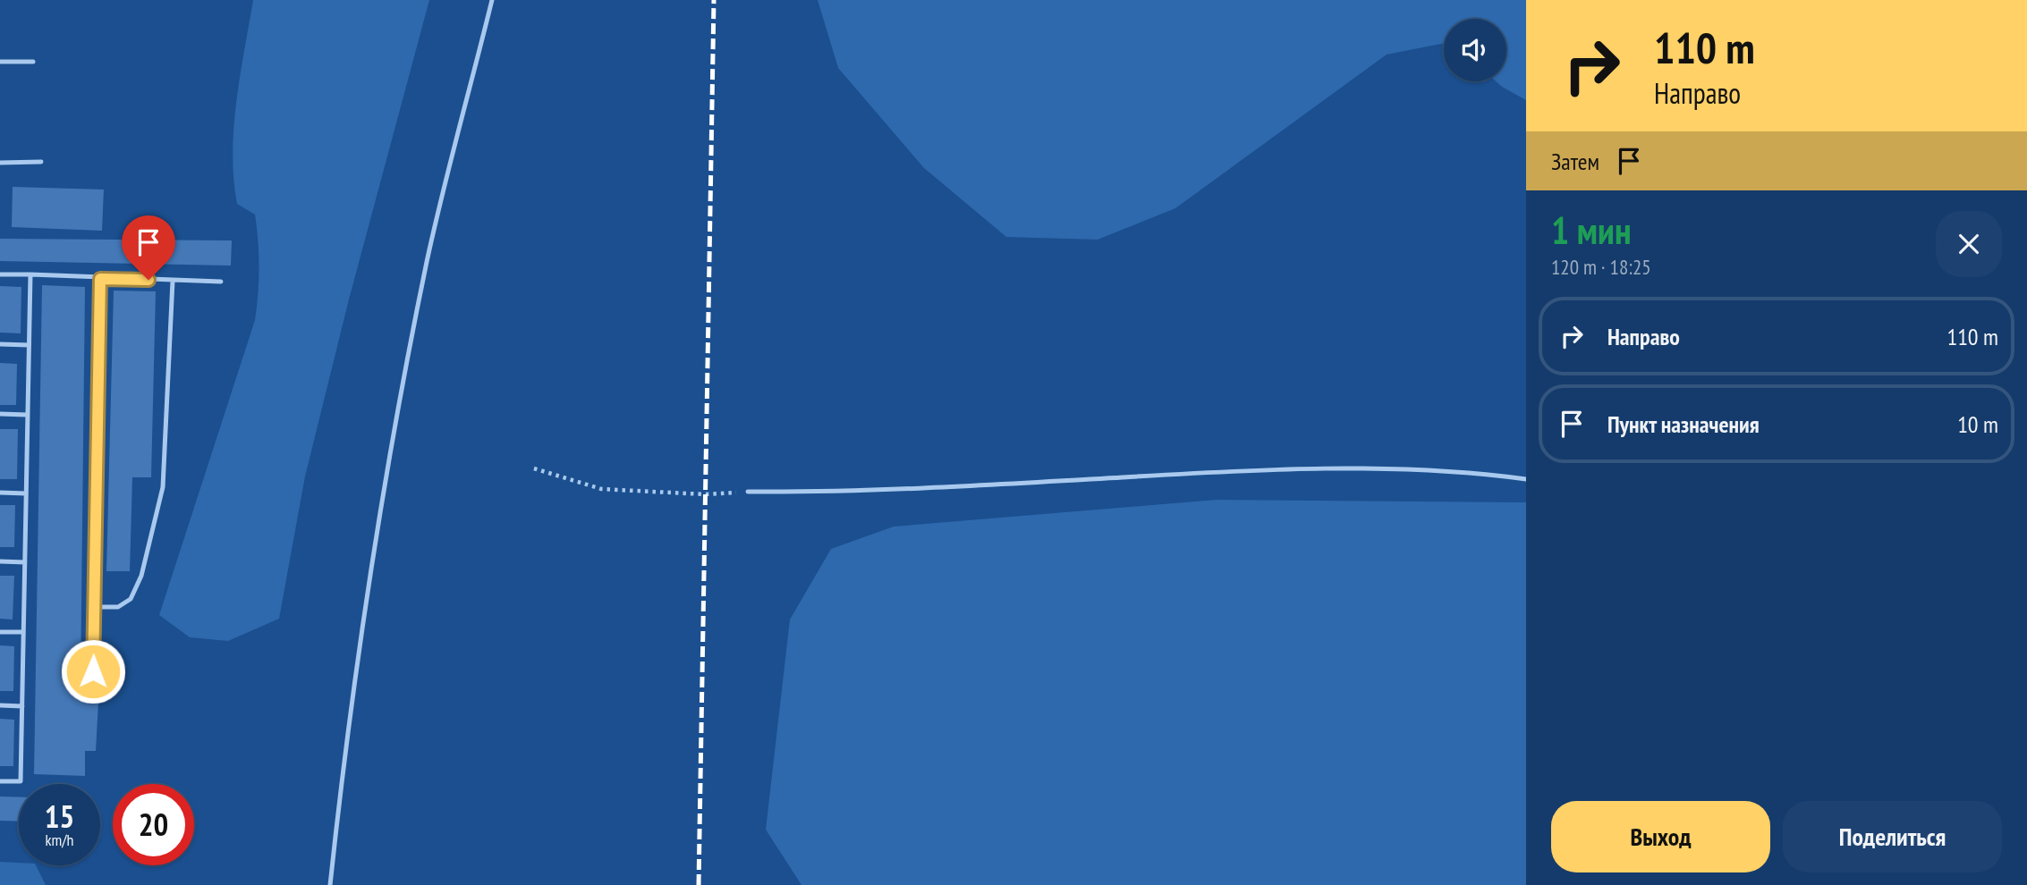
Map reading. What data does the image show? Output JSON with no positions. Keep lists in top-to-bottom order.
{
  "page": {
    "turn": ["110 m", "Направо"],
    "then": "Затем",
    "heading": ["1 мин", "120 m · 18:25"],
    "list": [
      {
        "name": "Направо",
        "value": "110 m"
      },
      {
        "name": "Пункт назначения",
        "value": "10 m"
      }
    ],
    "speed": "15 km/h",
    "limit": "20",
    "buttons": ["Выход", "Поделиться"]
  }
}
